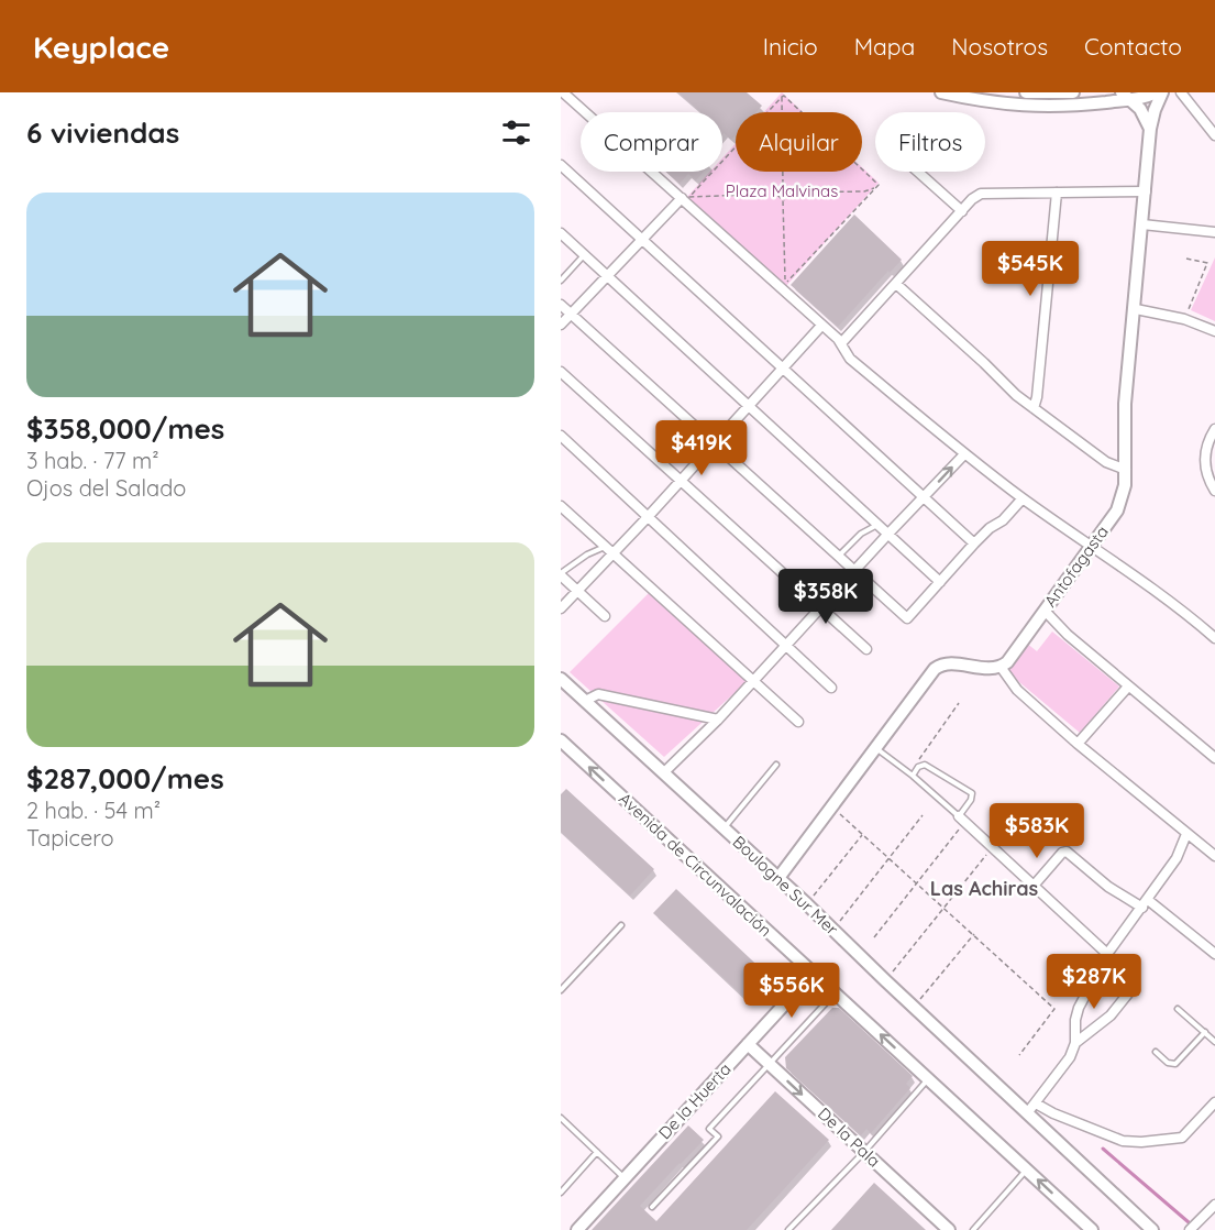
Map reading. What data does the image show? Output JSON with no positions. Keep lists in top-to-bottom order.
{
  "streets": {
    "street": [
      "Antofagasta",
      "Avenida de Circunvalación",
      "Boulogne Sur Mer",
      "De la Huerta",
      "De la Pala"
    ]
  },
  "crossings": [
    ["Avenida de Circunvalación", "De la Huerta"],
    ["De la Huerta", "De la Pala"]
  ],
  "one_way": ["Avenida de Circunvalación", "De la Pala"],
  "districts": ["Las Achiras"],
  "parks": ["Plaza Malvinas"],
  "page": {
    "header": "Keyplace",
    "nav": [
      "Inicio",
      "Mapa",
      "Nosotros",
      "Contacto"
    ],
    "heading": "6 viviendas",
    "chip": ["Comprar", "Alquilar", "Filtros"],
    "list": [
      {
        "name": "$358,000/mes",
        "note": "3 hab. · 77 m² · Ojos del Salado"
      },
      {
        "name": "$287,000/mes",
        "note": "2 hab. · 54 m² · Tapicero"
      }
    ],
    "price": [
      "$545K",
      "$419K",
      "$358K",
      "$583K",
      "$287K",
      "$556K"
    ]
  }
}
